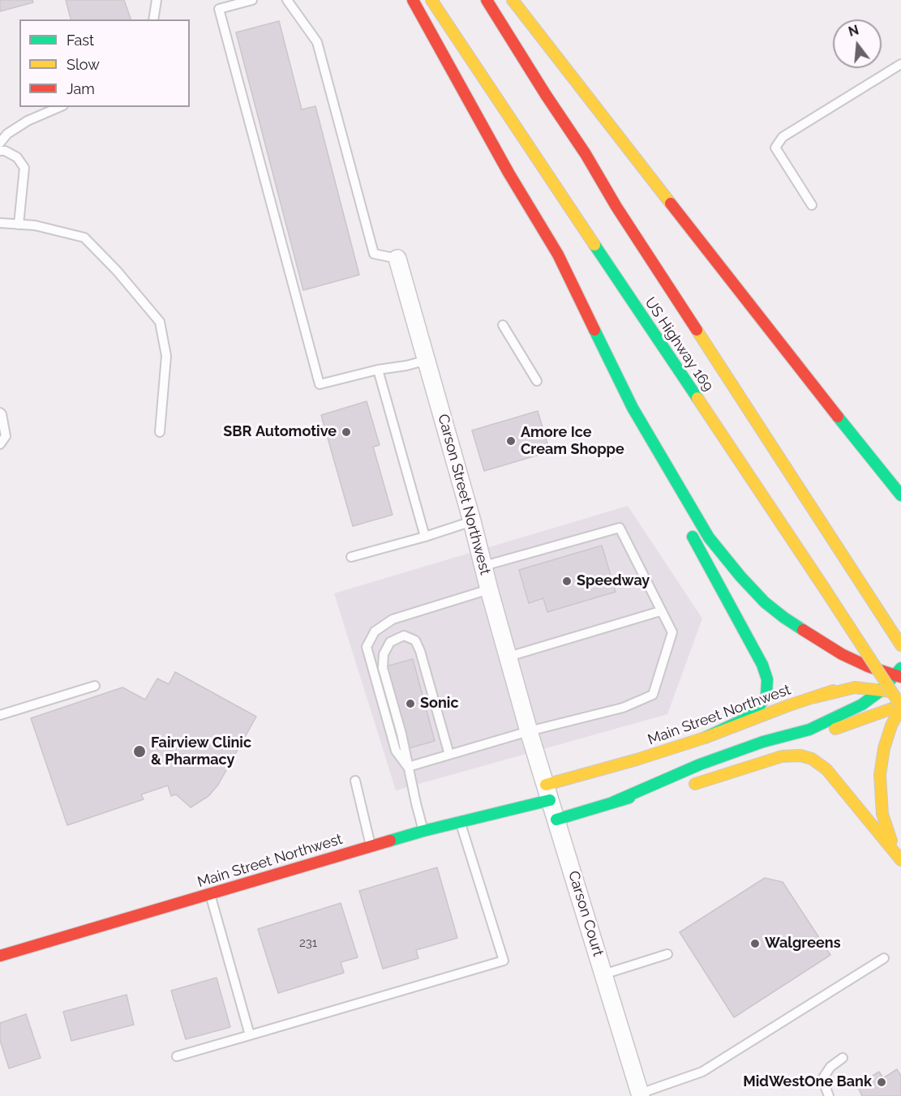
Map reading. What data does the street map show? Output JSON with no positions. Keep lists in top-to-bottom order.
{
  "streets": {
    "main road": ["US Highway 169", "Main Street Northwest"],
    "street": ["Carson Street Northwest", "Carson Court"]
  },
  "crossings": [
    ["Carson Street Northwest", "Carson Court"],
    ["Main Street Northwest", "Carson Court"]
  ],
  "places": [
    "SBR Automotive",
    "Amore Ice Cream Shoppe",
    "Speedway",
    "Sonic",
    "Fairview Clinic & Pharmacy",
    "Walgreens",
    "MidWestOne Bank"
  ],
  "house_numbers": ["231"],
  "legend": ["Fast", "Slow", "Jam"],
  "north": "top"
}
